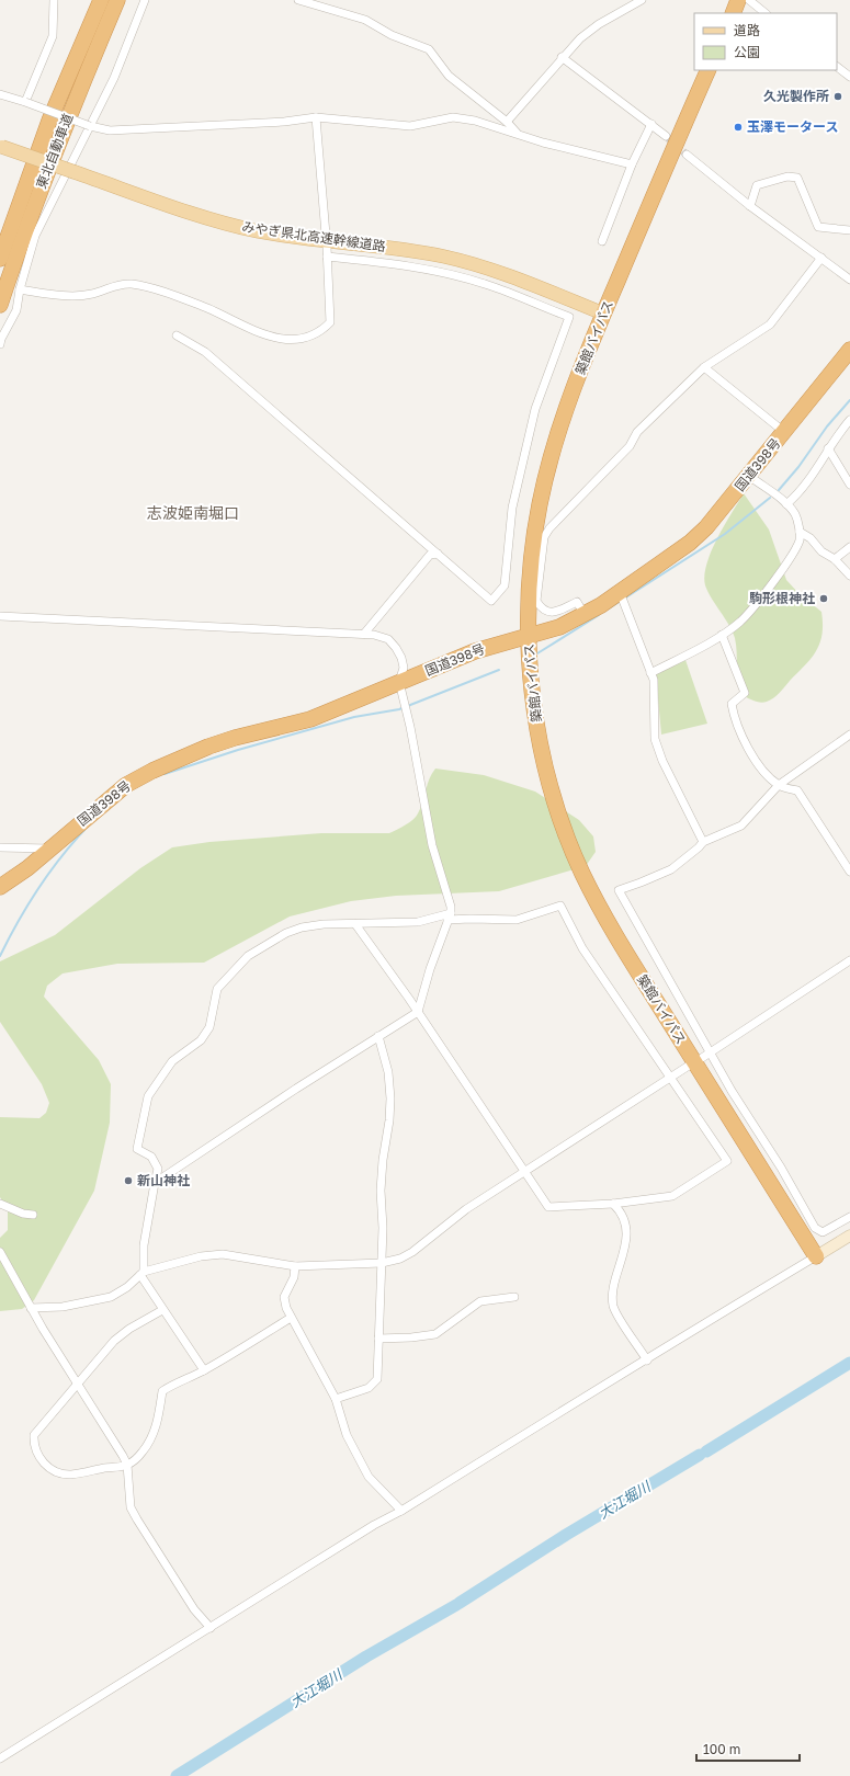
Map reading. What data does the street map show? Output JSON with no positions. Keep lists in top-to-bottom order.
{
  "streets": {
    "highway": ["東北自動車道", "築館バイパス", "国道398号"],
    "main road": ["みやぎ県北高速幹線道路"]
  },
  "crossings": [
    ["みやぎ県北高速幹線道路", "築館バイパス"],
    ["築館バイパス", "国道398号"]
  ],
  "districts": ["志波姫南堀口"],
  "water": ["大江堀川"],
  "places": [
    "久光製作所",
    "玉澤モータース",
    "駒形根神社",
    "新山神社"
  ],
  "legend": ["道路", "公園"],
  "scale_bar": "100 m"
}
